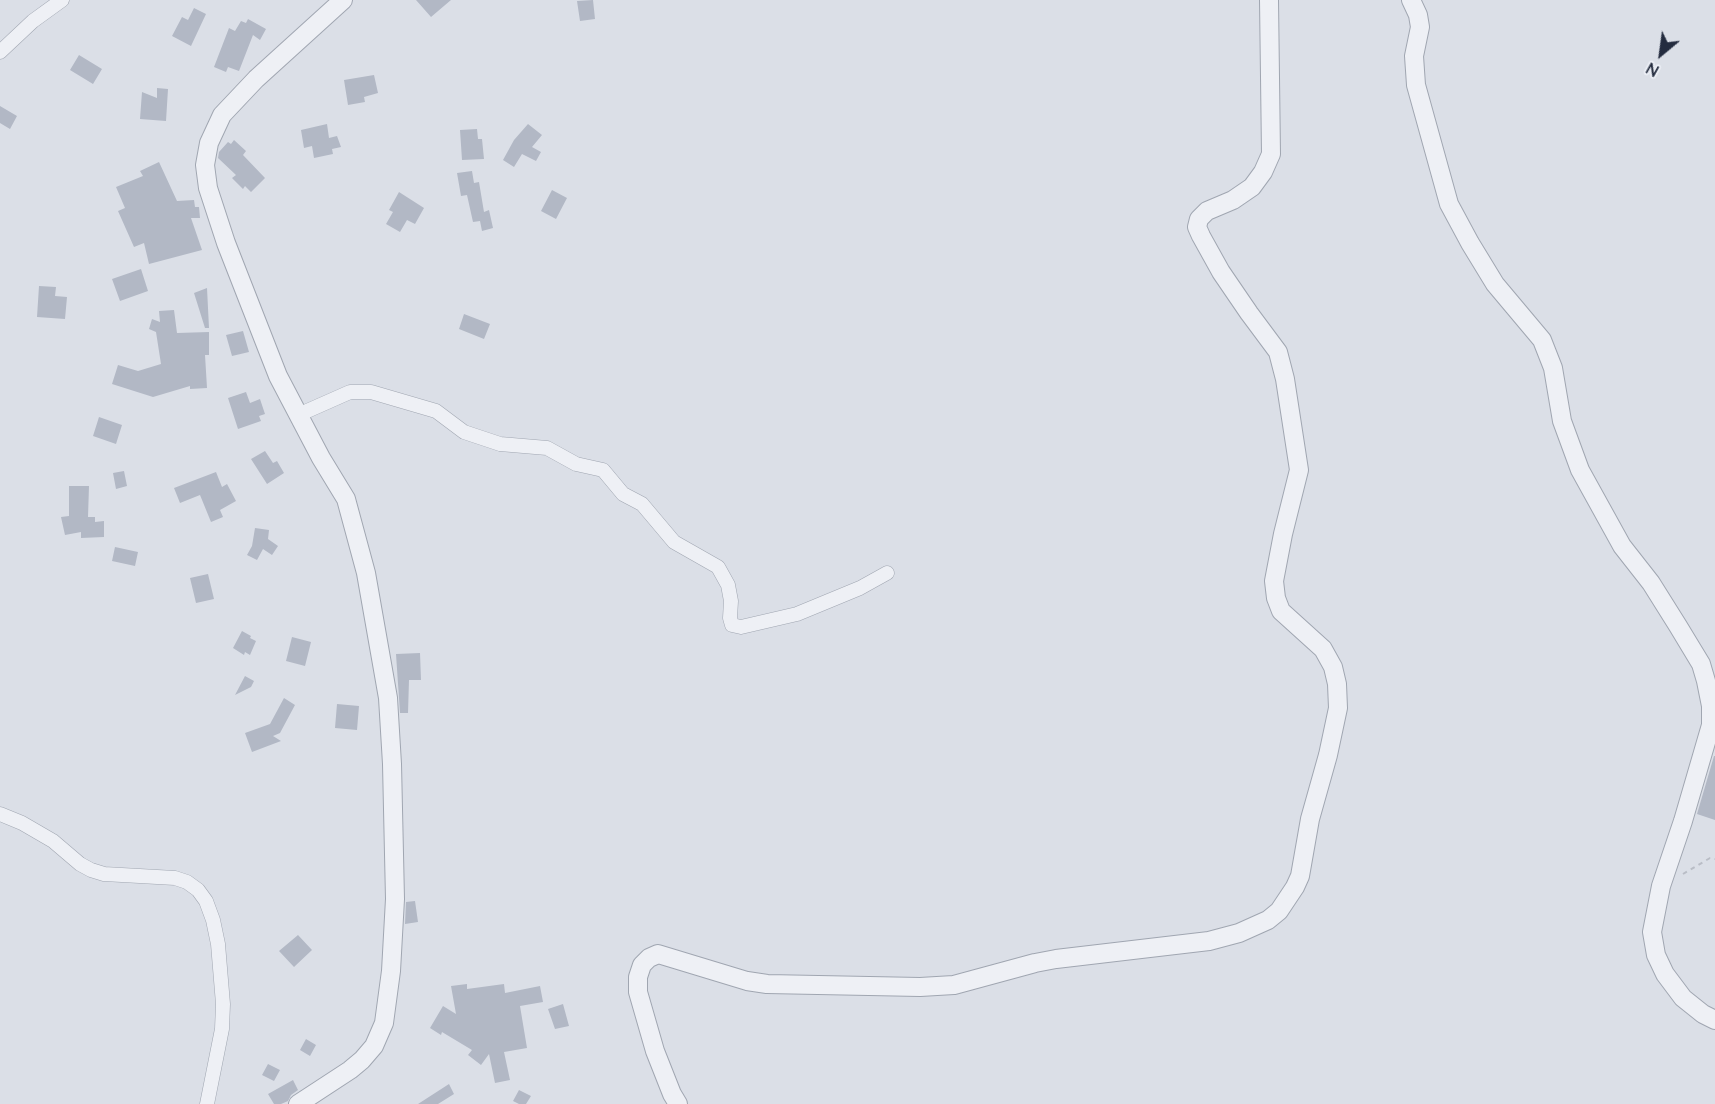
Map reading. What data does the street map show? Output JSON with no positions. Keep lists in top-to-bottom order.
{
  "north": "bottom left"
}
